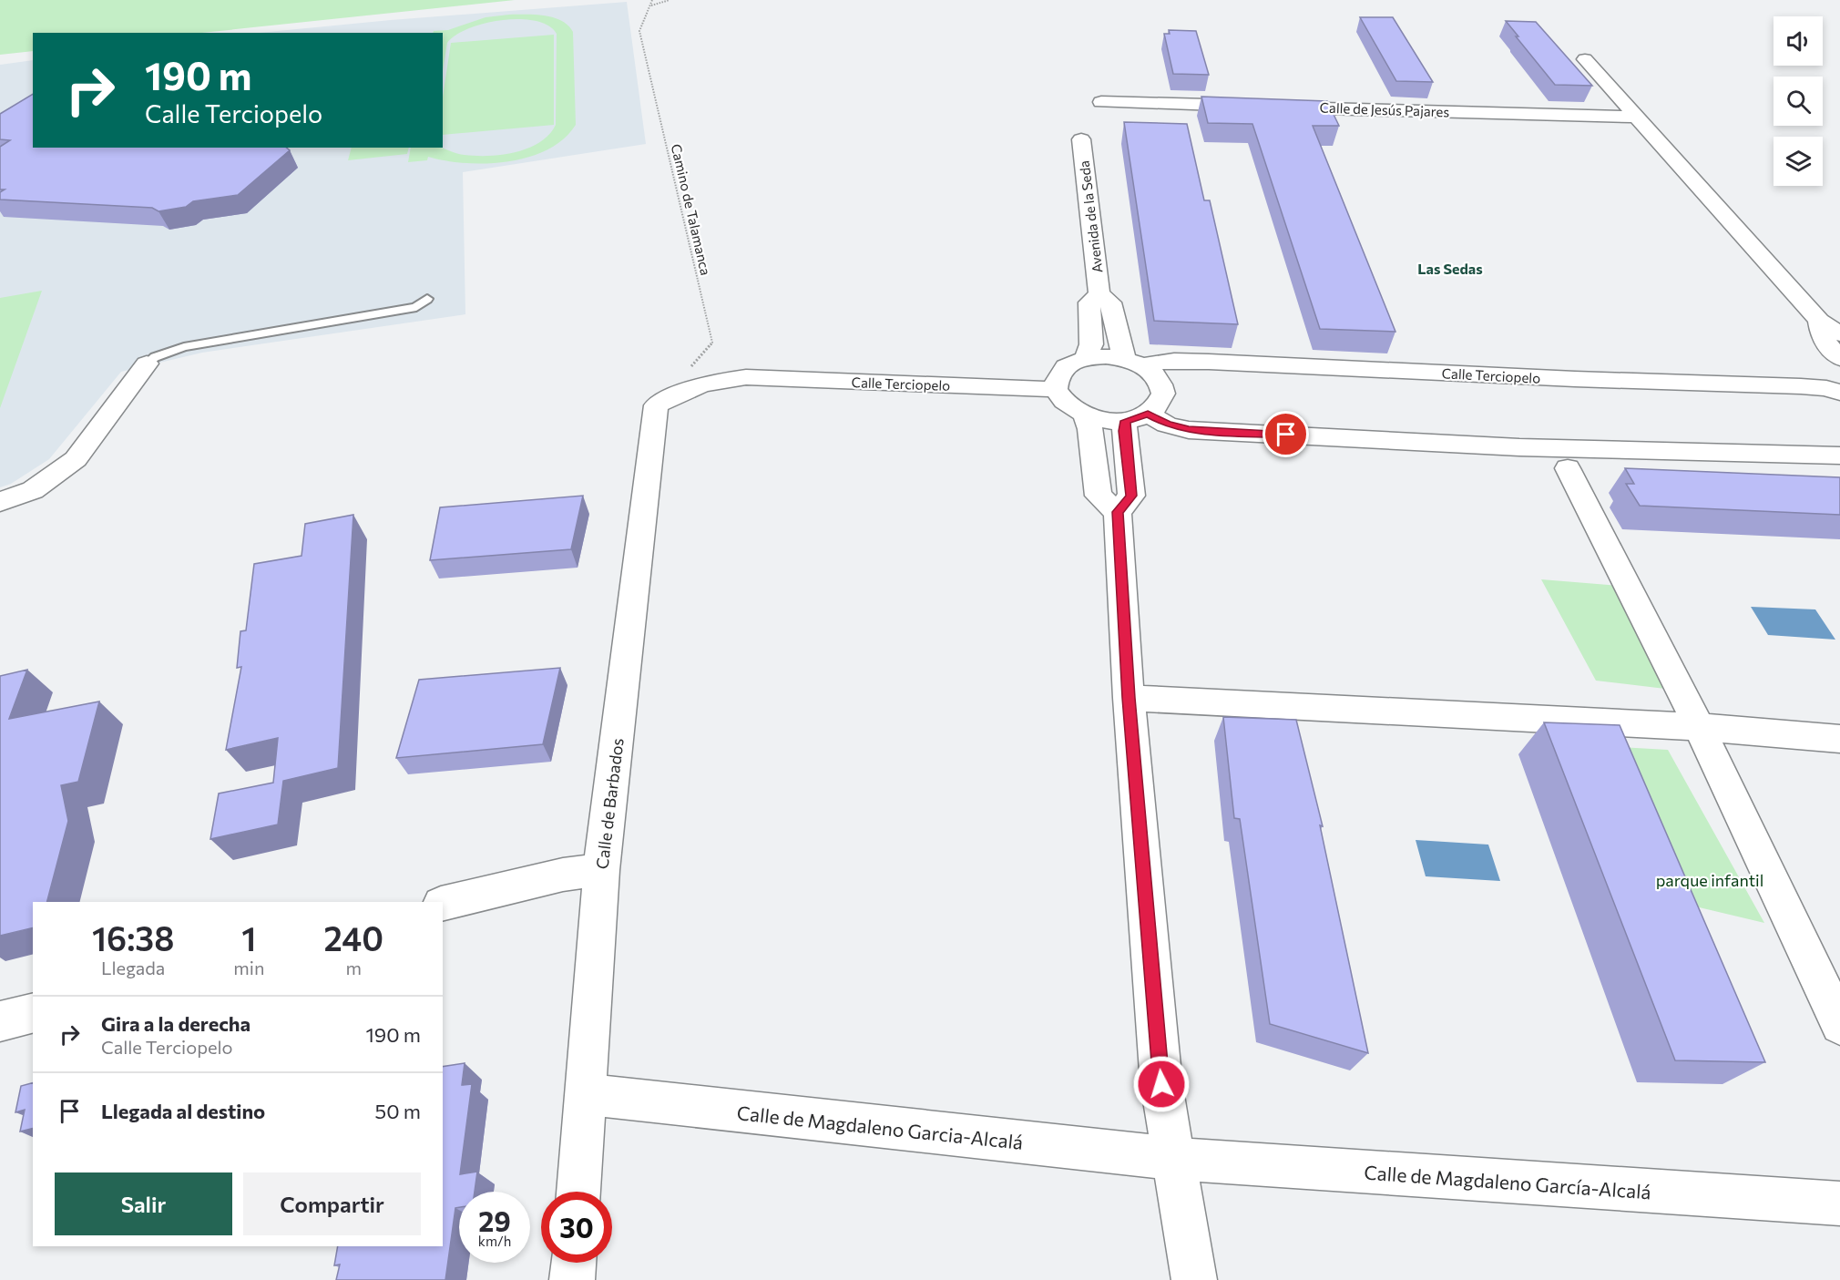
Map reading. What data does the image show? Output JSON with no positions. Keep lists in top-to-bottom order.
{
  "streets": {
    "street": [
      "Calle de Jesús Pajares",
      "Avenida de la Seda",
      "Calle Terciopelo",
      "Calle de Barbados",
      "Calle de Magdaleno Garcia-Alcalá",
      "Calle de Magdaleno García-Alcalá"
    ],
    "path": ["Camino de Talamanca"]
  },
  "crossings": [
    ["Avenida de la Seda", "Calle Terciopelo"],
    ["Calle Terciopelo", "Calle de Barbados"],
    ["Calle de Barbados", "Calle de Magdaleno Garcia-Alcalá"],
    ["Calle de Magdaleno Garcia-Alcalá", "Calle de Magdaleno García-Alcalá"]
  ],
  "districts": ["Las Sedas"],
  "parks": ["parque infantil"],
  "page": {
    "turn": ["190 m", "Calle Terciopelo"],
    "eta": [
      "16:38",
      "Llegada",
      "1",
      "min",
      "240",
      "m"
    ],
    "list": [
      {
        "name": "Gira a la derecha",
        "note": "Calle Terciopelo",
        "value": "190 m"
      },
      {
        "name": "Llegada al destino",
        "value": "50 m"
      }
    ],
    "buttons": ["Salir", "Compartir"],
    "speed": "29 km/h",
    "limit": "30"
  }
}
